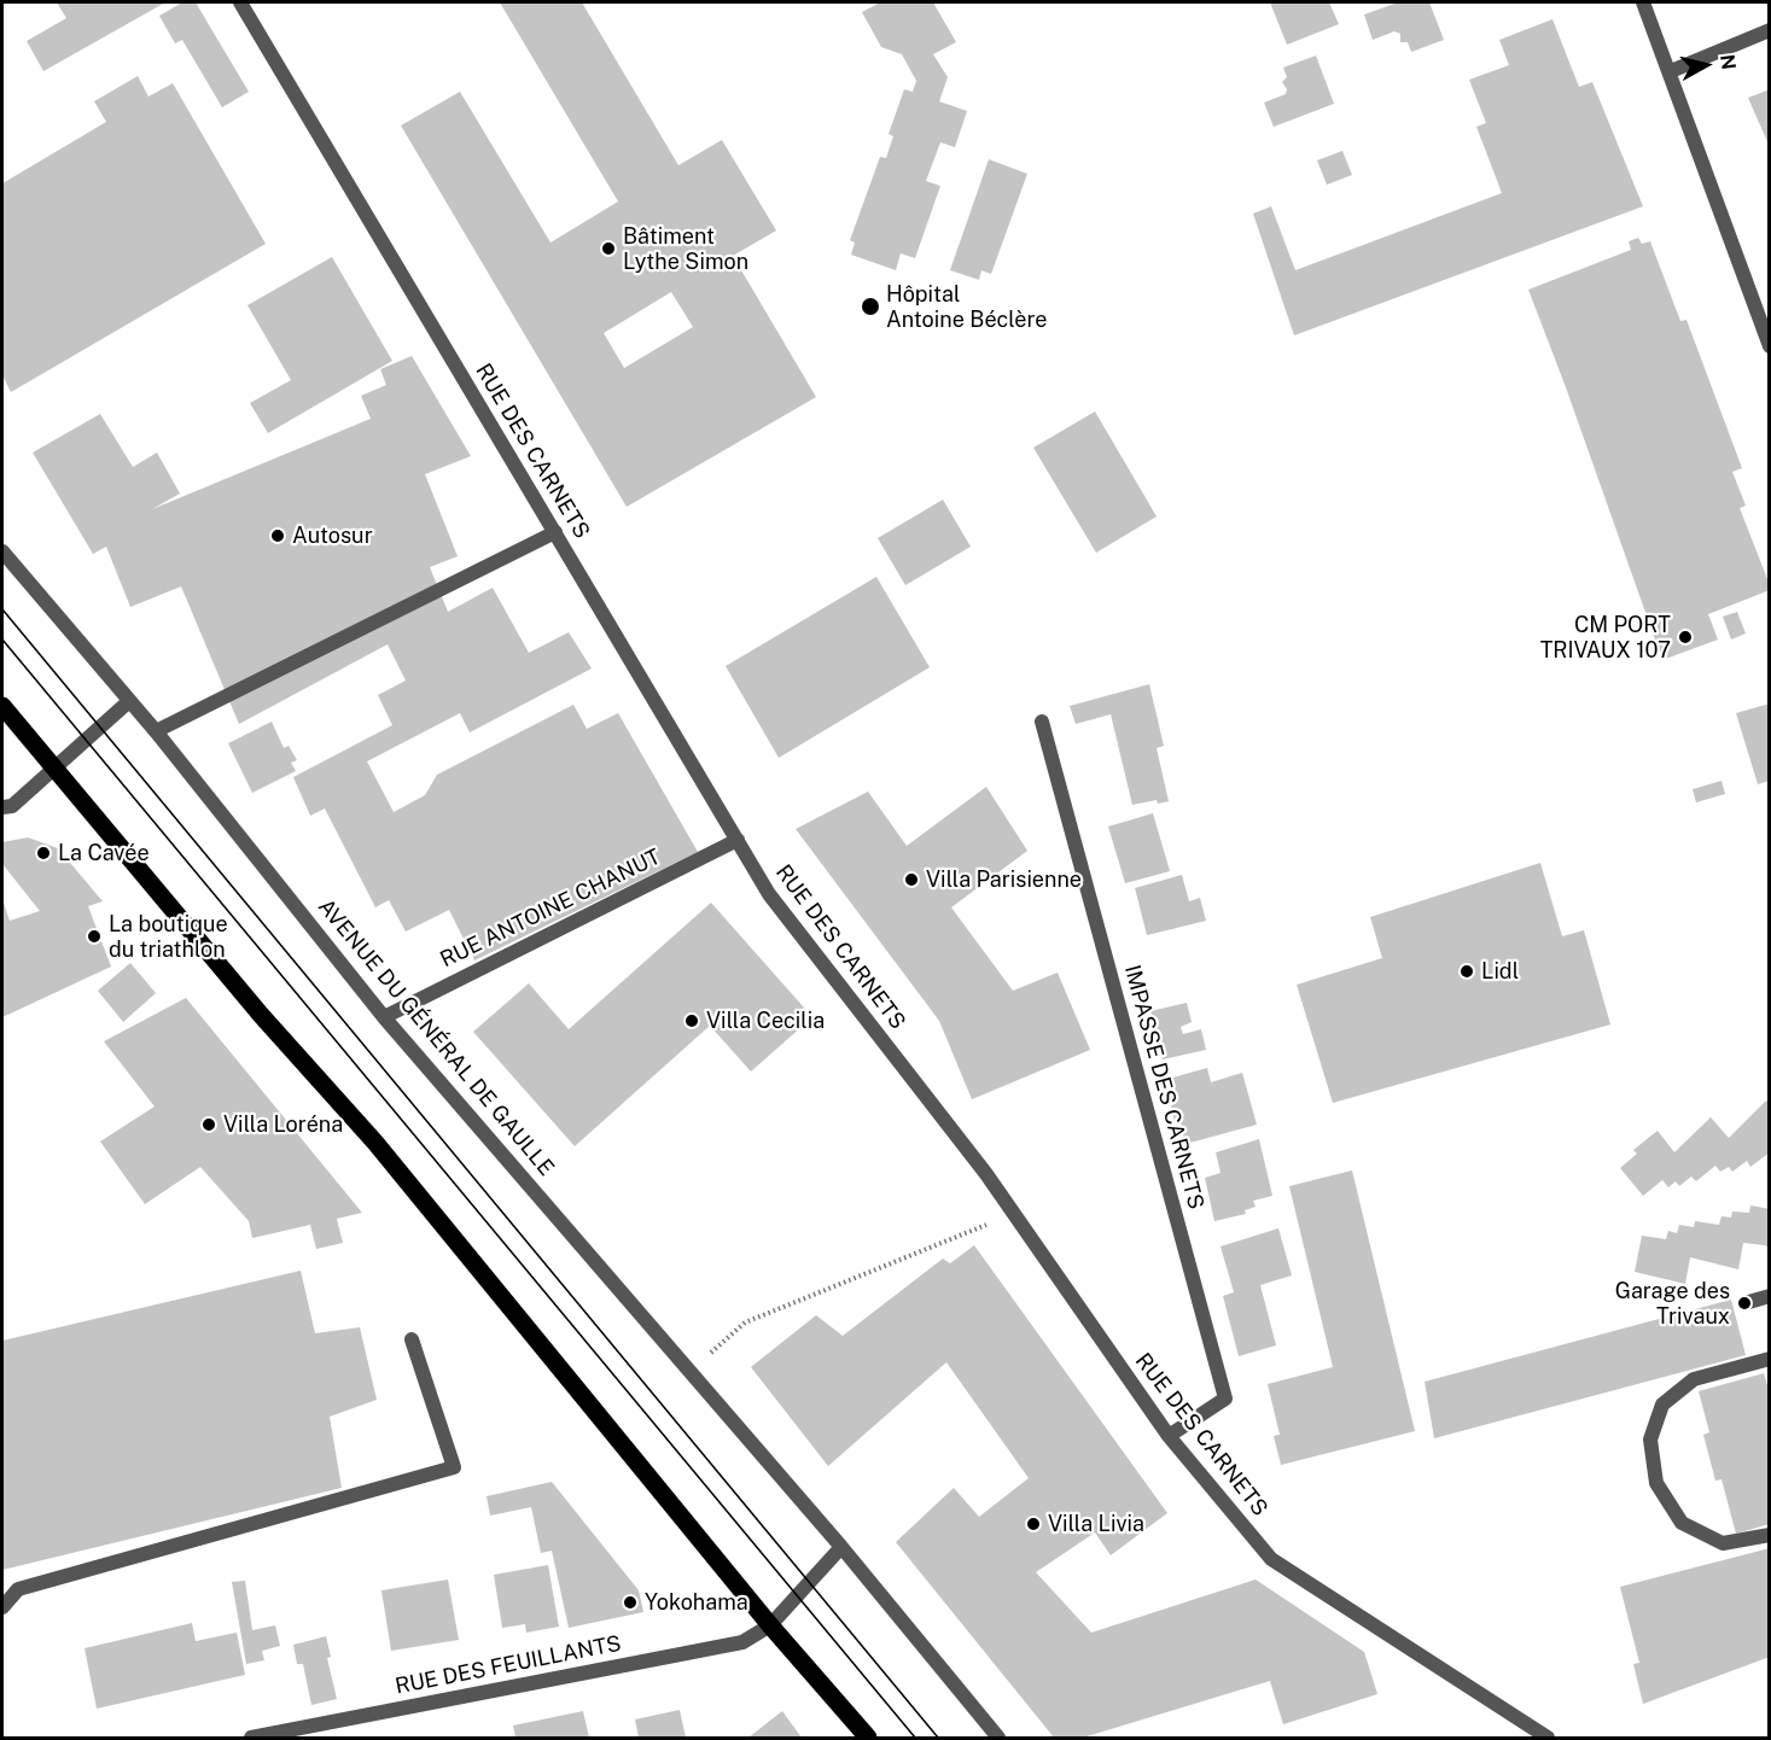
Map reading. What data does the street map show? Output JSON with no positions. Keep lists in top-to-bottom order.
{
  "streets": {
    "street": [
      "RUE DES CARNETS",
      "RUE ANTOINE CHANUT",
      "AVENUE DU GÉNÉRAL DE GAULLE",
      "IMPASSE DES CARNETS",
      "RUE DES FEUILLANTS"
    ]
  },
  "crossings": [
    ["RUE DES CARNETS", "RUE ANTOINE CHANUT"],
    ["RUE DES CARNETS", "IMPASSE DES CARNETS"],
    ["RUE ANTOINE CHANUT", "AVENUE DU GÉNÉRAL DE GAULLE"]
  ],
  "places": [
    "Bâtiment Lythe Simon",
    "Hôpital Antoine Béclère",
    "Autosur",
    "CM PORT TRIVAUX 107",
    "La Cavée",
    "Villa Parisienne",
    "La boutique du triathlon",
    "Lidl",
    "Villa Cecilia",
    "Villa Loréna",
    "Garage des Trivaux",
    "Villa Livia",
    "Yokohama"
  ],
  "north": "right"
}
